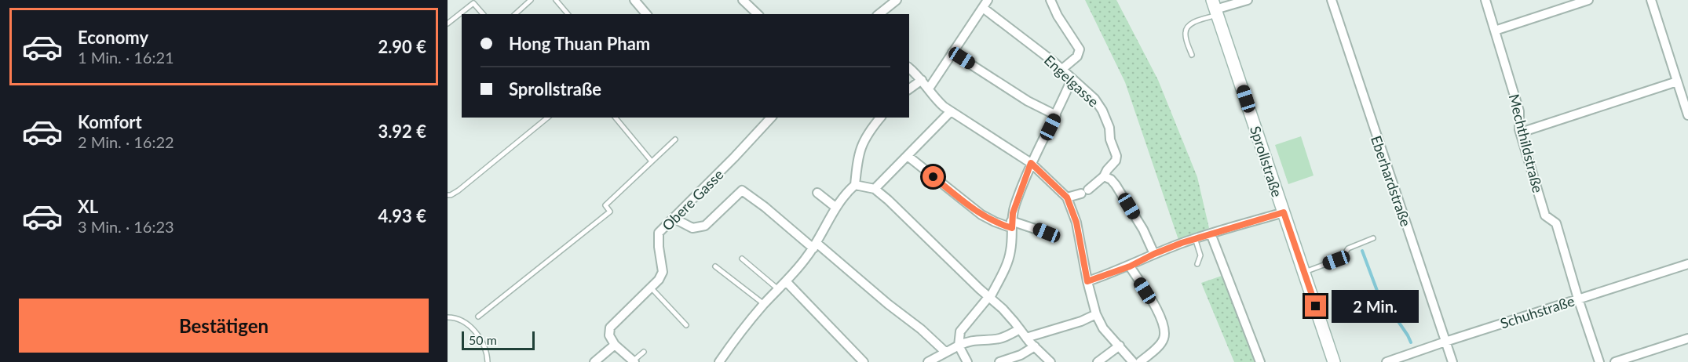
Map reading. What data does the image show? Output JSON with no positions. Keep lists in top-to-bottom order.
{
  "streets": {
    "main road": ["Sprollstraße"],
    "street": [
      "Engelgasse",
      "Mechthildstraße",
      "Eberhardstraße",
      "Obere Gasse",
      "Schuhstraße"
    ]
  },
  "crossings": [
    ["Mechthildstraße", "Schuhstraße"],
    ["Eberhardstraße", "Schuhstraße"]
  ],
  "scale_bar": "50 m",
  "page": {
    "list": [
      {
        "name": "Economy",
        "note": "1 Min. · 16:21",
        "value": "2.90 €"
      },
      {
        "name": "Komfort",
        "note": "2 Min. · 16:22",
        "value": "3.92 €"
      },
      {
        "name": "XL",
        "note": "3 Min. · 16:23",
        "value": "4.93 €"
      }
    ],
    "banner": ["Hong Thuan Pham", "Sprollstraße"],
    "buttons": "Bestätigen",
    "bubble": "2 Min.",
    "scale": "50 m"
  }
}
